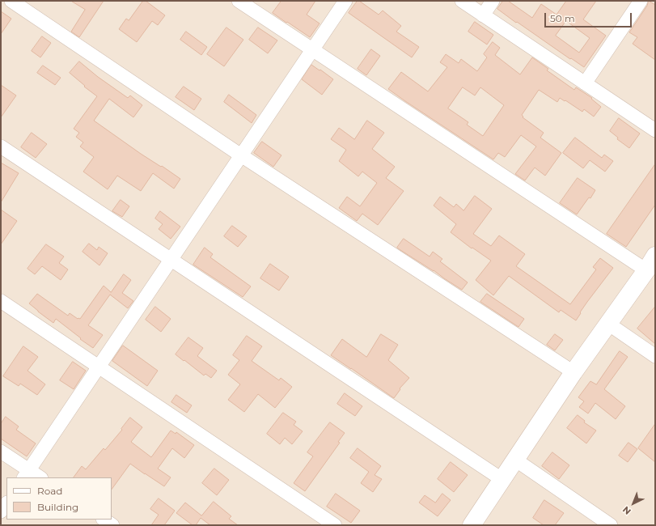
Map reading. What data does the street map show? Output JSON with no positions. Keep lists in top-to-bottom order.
{
  "legend": ["Road", "Building"],
  "scale_bar": "50 m",
  "north": "bottom left"
}
